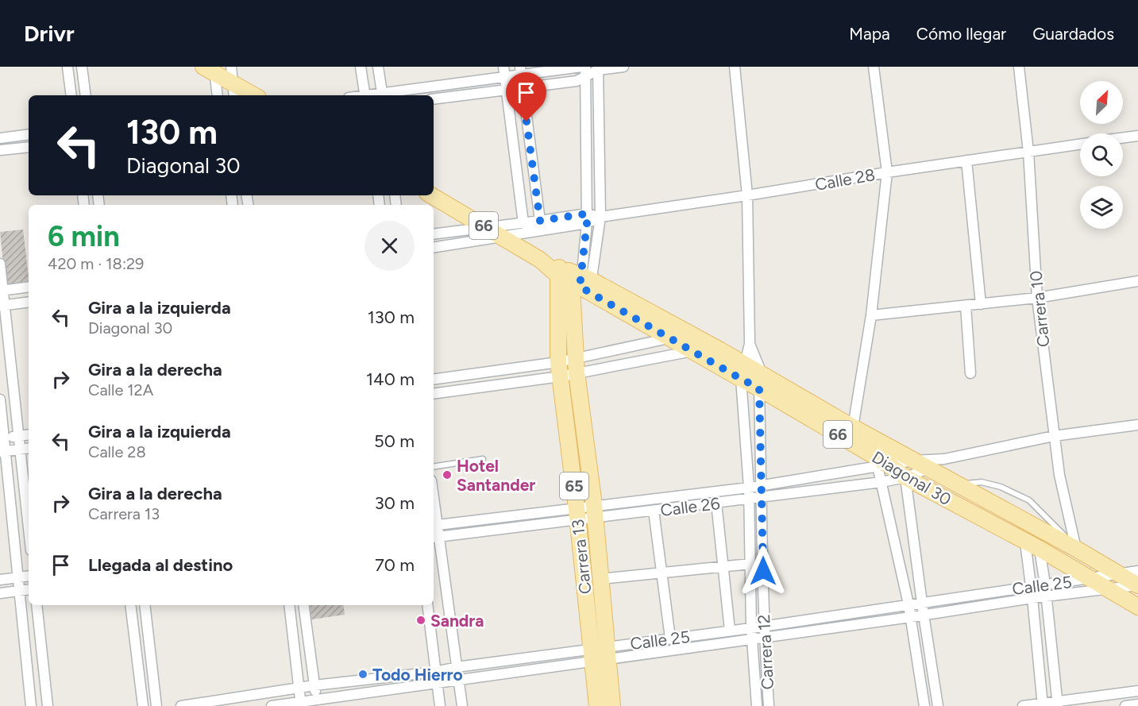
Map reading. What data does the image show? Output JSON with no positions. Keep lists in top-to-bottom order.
{
  "streets": {
    "main road": [
      "66",
      "Diagonal 30",
      "65",
      "Carrera 13"
    ],
    "street": [
      "Calle 28",
      "Carrera 10",
      "Calle 26",
      "Calle 25",
      "Carrera 12"
    ]
  },
  "crossings": [
    ["Calle 28", "Carrera 10"],
    ["Calle 28", "Diagonal 30"],
    ["Calle 28", "Carrera 12"],
    ["Carrera 10", "Diagonal 30"],
    ["Carrera 10", "Calle 26"],
    ["Diagonal 30", "Calle 26"],
    ["Diagonal 30", "Carrera 13"],
    ["Diagonal 30", "Calle 25"],
    ["Diagonal 30", "Carrera 12"],
    ["Calle 26", "Carrera 13"],
    ["Calle 26", "Carrera 12"],
    ["Carrera 13", "Calle 25"],
    ["Calle 25", "Carrera 12"]
  ],
  "places": ["Hotel Santander", "Sandra", "Todo Hierro"],
  "north": "top right",
  "page": {
    "header": "Drivr",
    "nav": ["Mapa", "Cómo llegar", "Guardados"],
    "turn": ["130 m", "Diagonal 30"],
    "heading": ["6 min", "420 m · 18:29"],
    "list": [
      {
        "name": "Gira a la izquierda",
        "note": "Diagonal 30",
        "value": "130 m"
      },
      {
        "name": "Gira a la derecha",
        "note": "Calle 12A",
        "value": "140 m"
      },
      {
        "name": "Gira a la izquierda",
        "note": "Calle 28",
        "value": "50 m"
      },
      {
        "name": "Gira a la derecha",
        "note": "Carrera 13",
        "value": "30 m"
      },
      {
        "name": "Llegada al destino",
        "value": "70 m"
      }
    ]
  }
}
